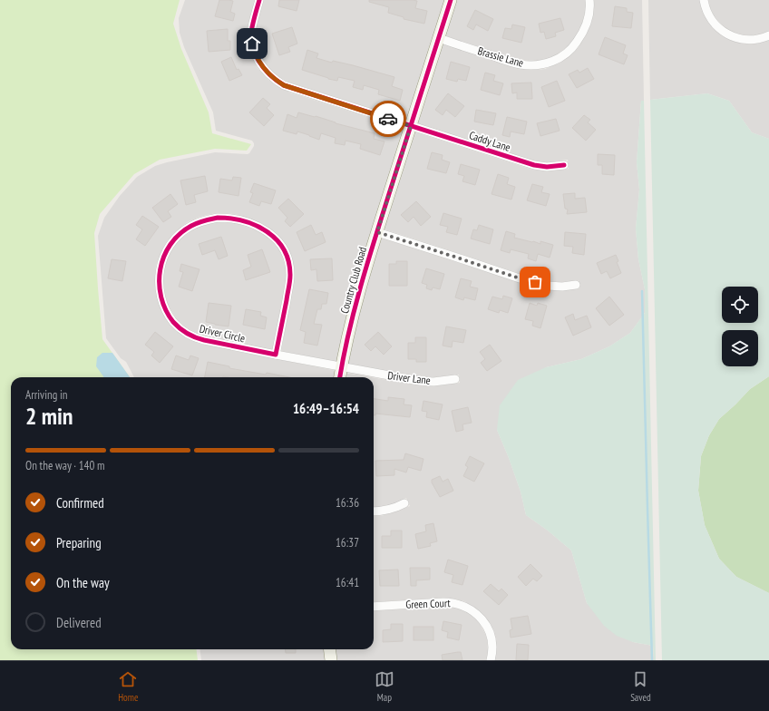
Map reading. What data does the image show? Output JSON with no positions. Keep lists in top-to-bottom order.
{
  "streets": {
    "street": [
      "Brassie Lane",
      "Caddy Lane",
      "Country Club Road",
      "Driver Circle",
      "Driver Lane",
      "Green Court"
    ]
  },
  "crossings": [
    ["Brassie Lane", "Country Club Road"],
    ["Caddy Lane", "Country Club Road"],
    ["Country Club Road", "Driver Circle"],
    ["Country Club Road", "Driver Lane"],
    ["Driver Circle", "Driver Lane"]
  ],
  "page": {
    "heading": ["2 min", "Arriving in", "16:49–16:54"],
    "bar": "On the way · 140 m",
    "list": [
      ["Confirmed", "16:36"],
      ["Preparing", "16:37"],
      ["On the way", "16:41"],
      "Delivered"
    ],
    "tabs": ["Home", "Map", "Saved"]
  }
}
